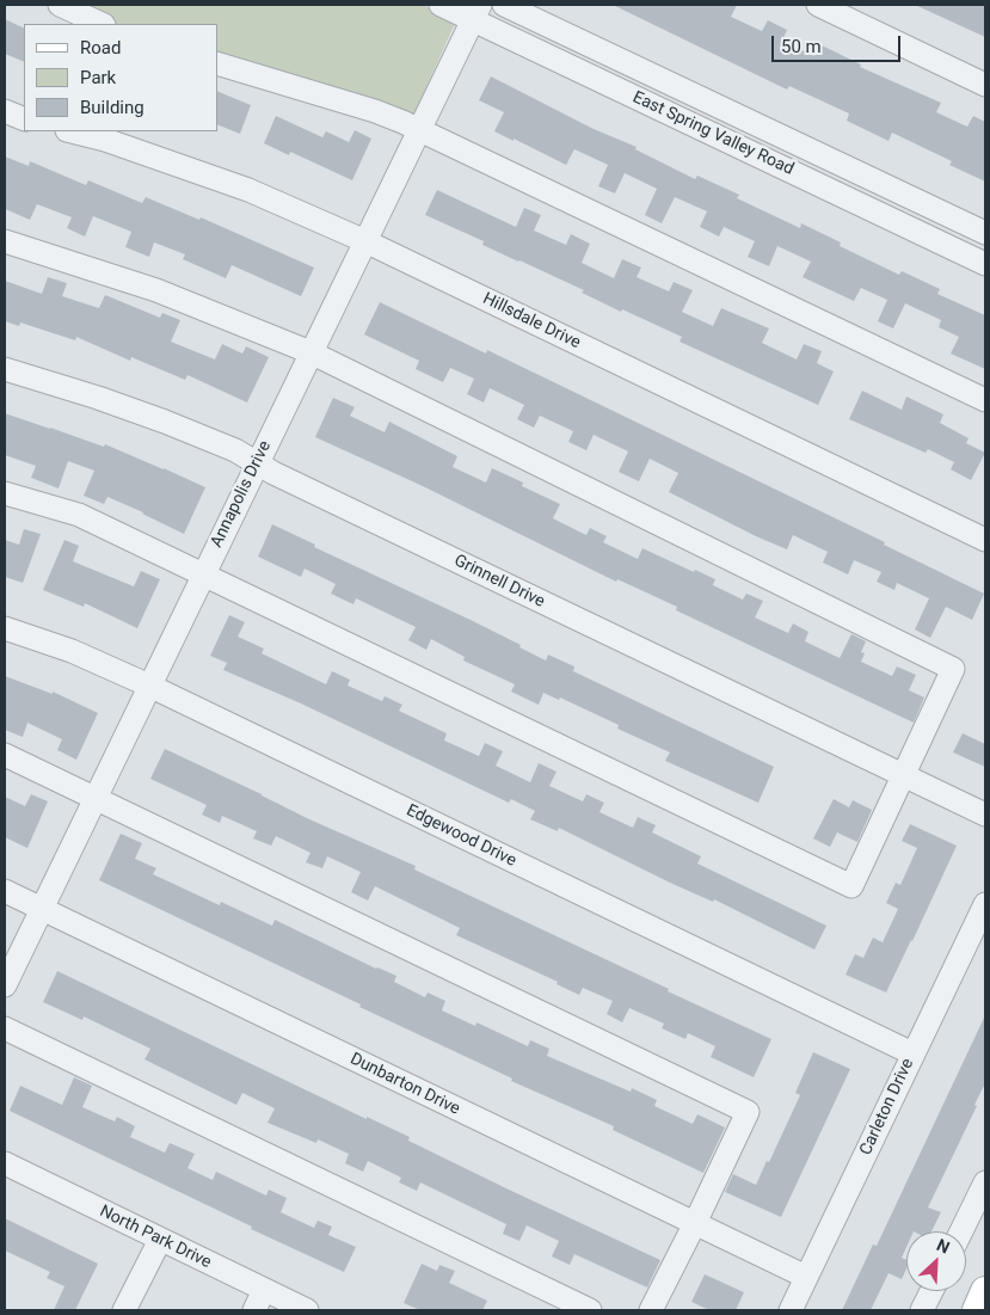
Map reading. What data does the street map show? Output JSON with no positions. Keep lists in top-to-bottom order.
{
  "streets": {
    "street": [
      "East Spring Valley Road",
      "Hillsdale Drive",
      "Annapolis Drive",
      "Grinnell Drive",
      "Edgewood Drive",
      "Dunbarton Drive",
      "Carleton Drive",
      "North Park Drive"
    ]
  },
  "crossings": [
    ["East Spring Valley Road", "Annapolis Drive"],
    ["Hillsdale Drive", "Annapolis Drive"],
    ["Annapolis Drive", "Grinnell Drive"],
    ["Annapolis Drive", "Edgewood Drive"],
    ["Annapolis Drive", "Dunbarton Drive"],
    ["Edgewood Drive", "Carleton Drive"],
    ["Dunbarton Drive", "Carleton Drive"]
  ],
  "legend": ["Road", "Park", "Building"],
  "scale_bar": "50 m",
  "north": "top right"
}
